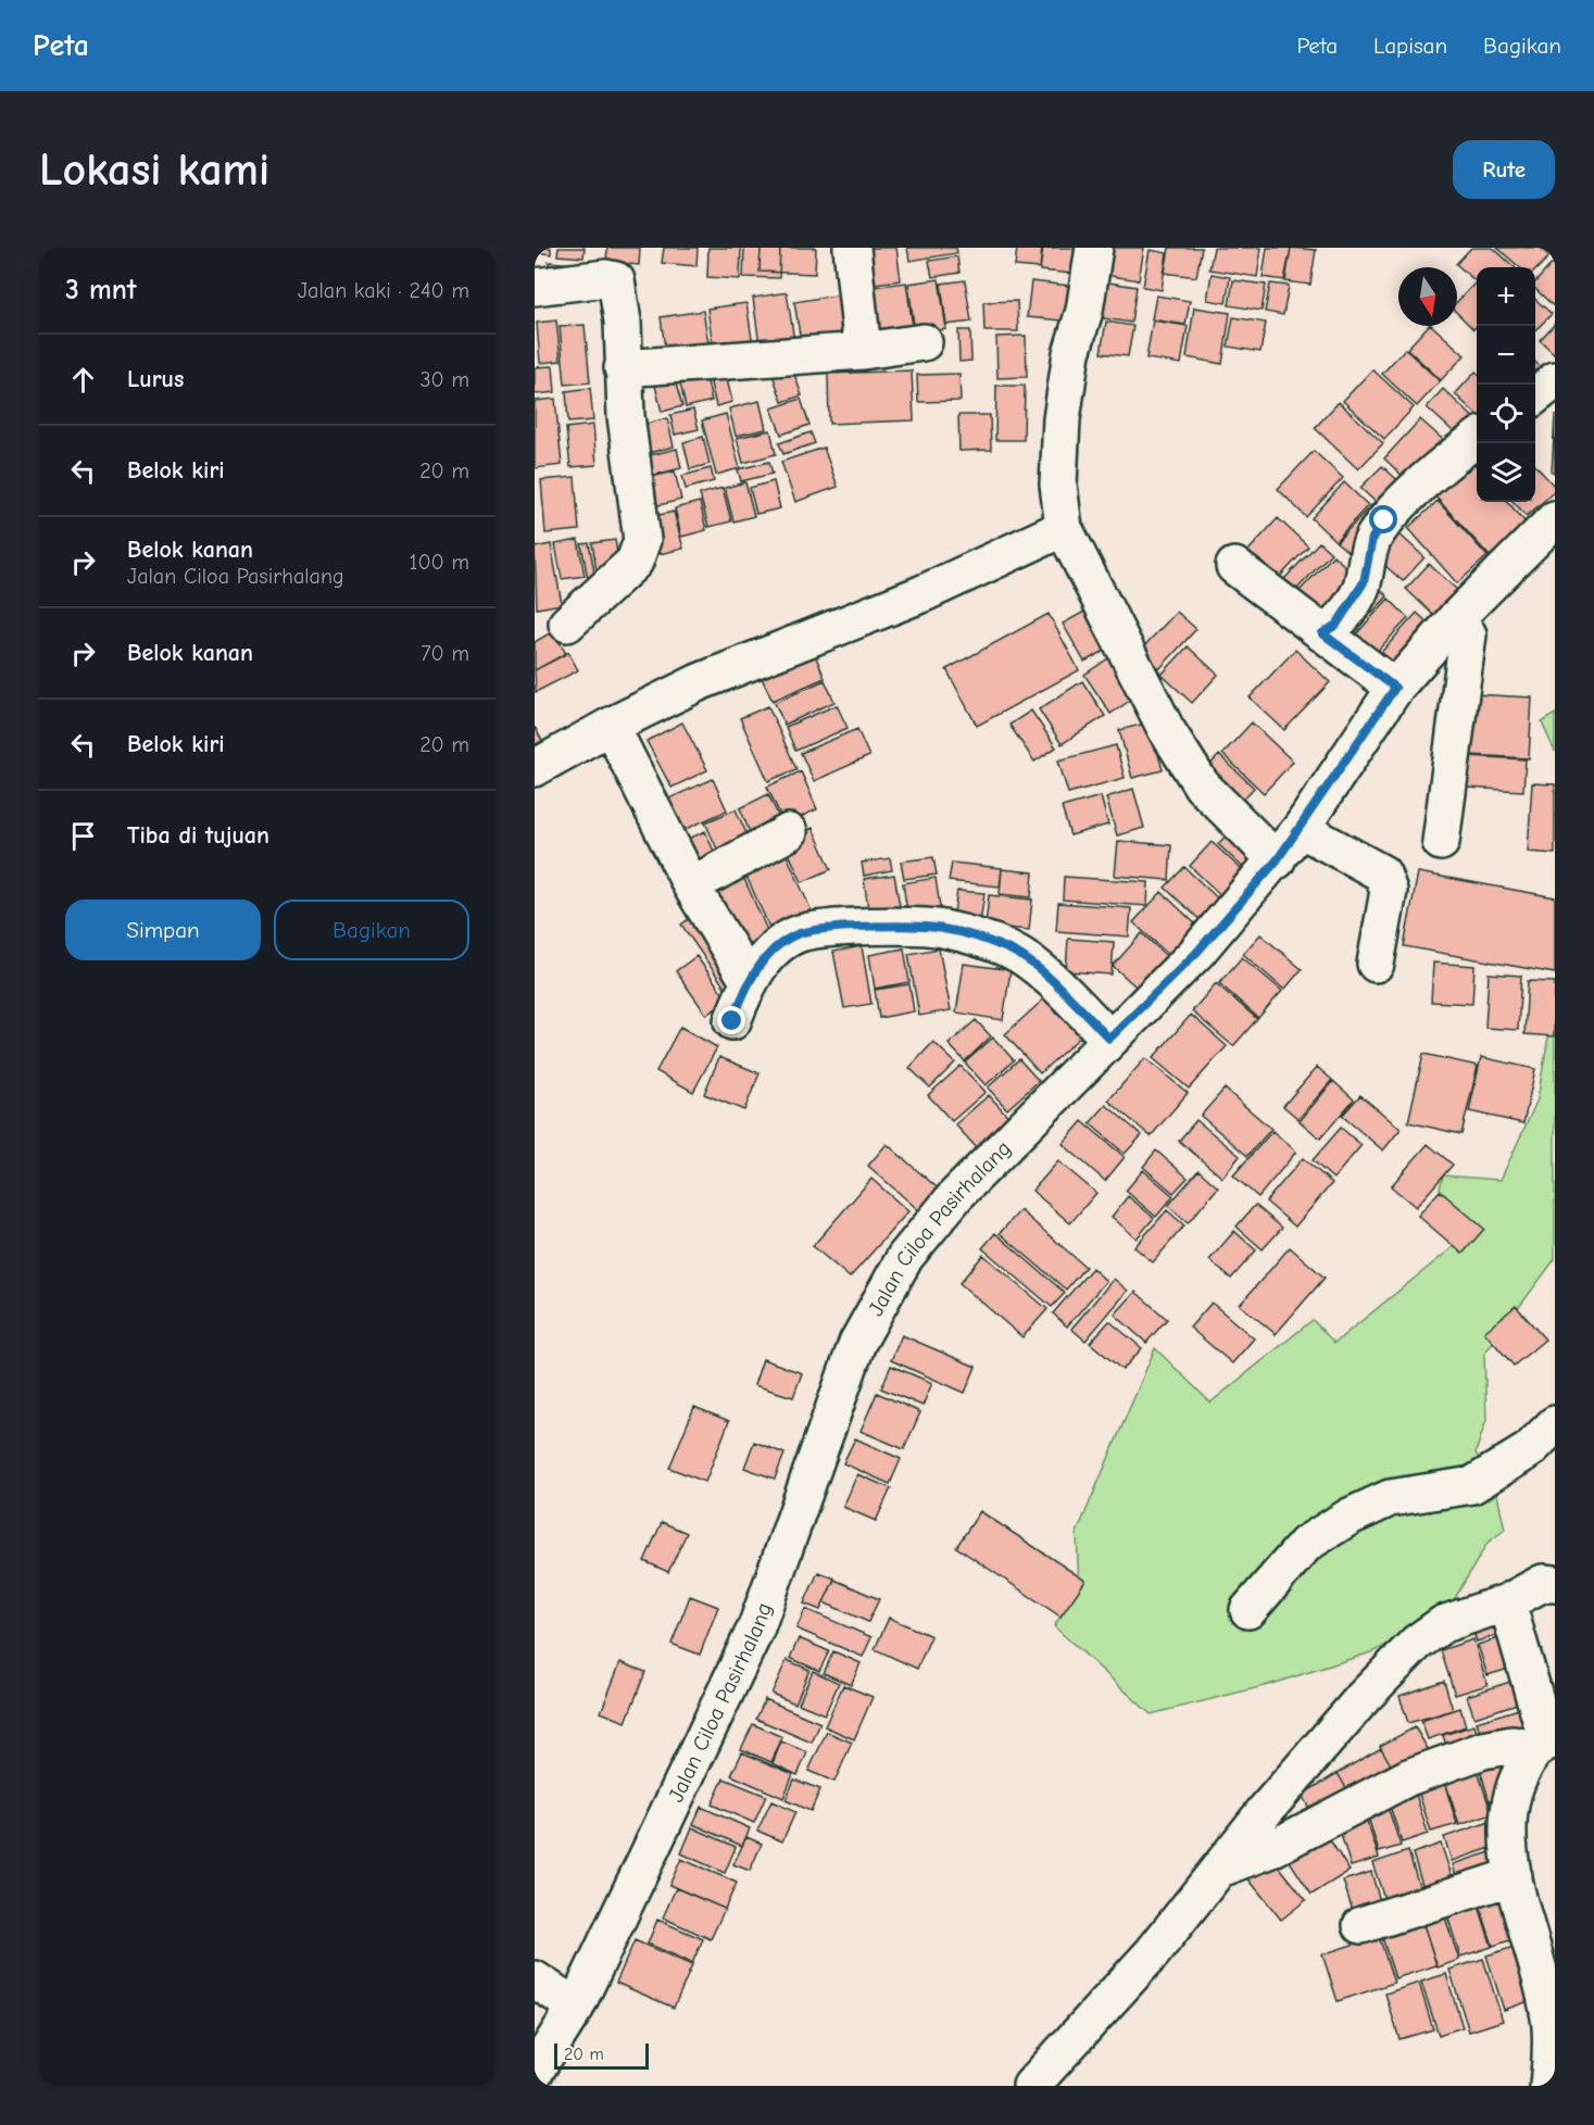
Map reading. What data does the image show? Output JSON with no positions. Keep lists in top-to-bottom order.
{
  "streets": {
    "street": ["Jalan Ciloa Pasirhalang"]
  },
  "scale_bar": "20 m",
  "north": "bottom",
  "page": {
    "header": "Peta",
    "nav": ["Peta", "Lapisan", "Bagikan"],
    "buttons": [
      "Rute",
      ["Simpan", "Bagikan"]
    ],
    "title": "Lokasi kami",
    "heading": ["3 mnt", "Jalan kaki · 240 m"],
    "map_buttons": ["+", "−"],
    "list": [
      ["Lurus", "30 m"],
      ["Belok kiri", "20 m"],
      ["Belok kanan", "Jalan Ciloa Pasirhalang", "100 m"],
      ["Belok kanan", "70 m"],
      ["Belok kiri", "20 m"],
      "Tiba di tujuan"
    ],
    "scale": "20 m"
  }
}
